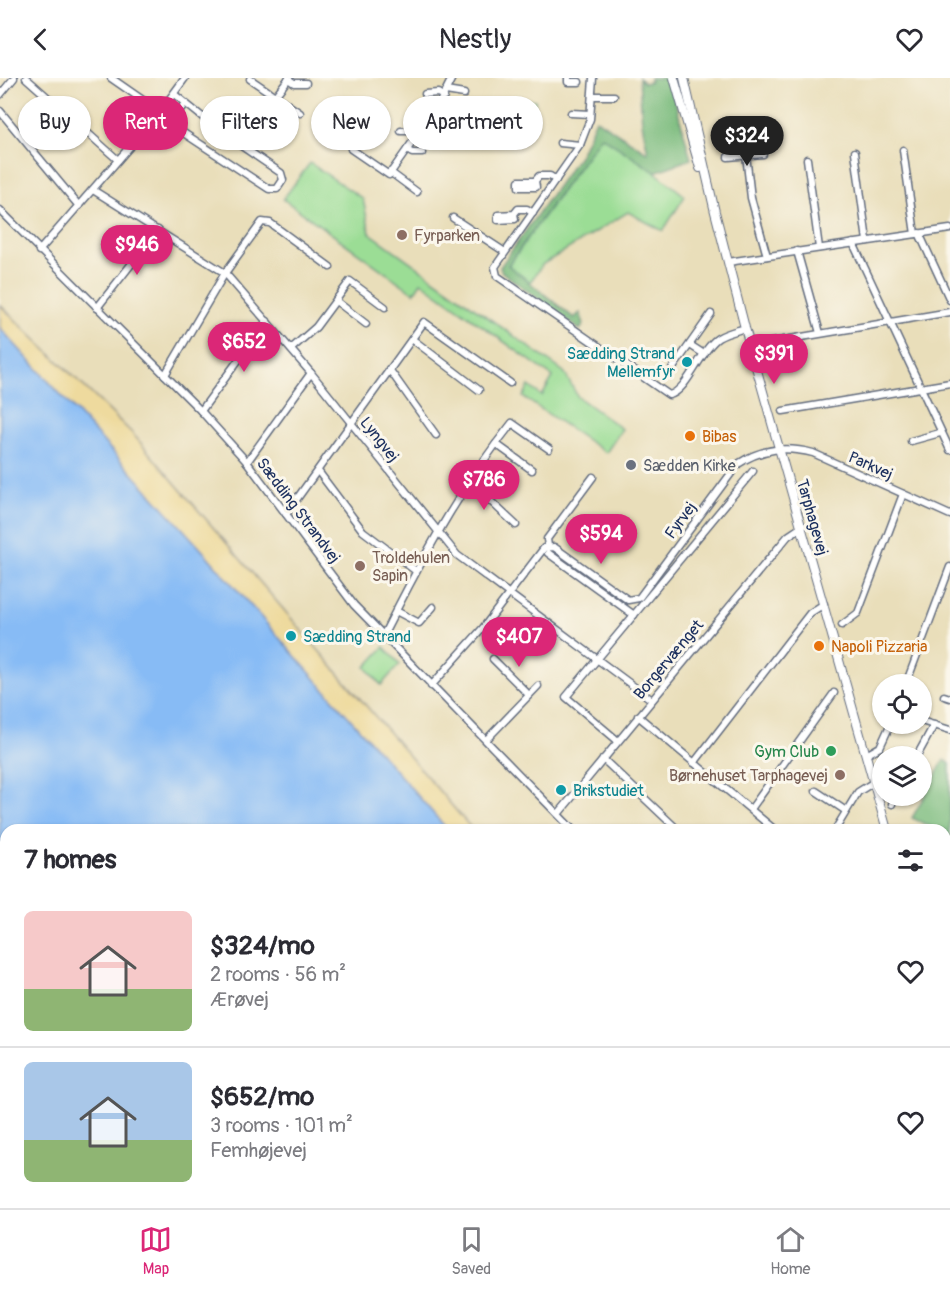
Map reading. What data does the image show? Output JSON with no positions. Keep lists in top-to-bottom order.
{
  "streets": {
    "main road": ["Tarphagevej"],
    "street": [
      "Lyngvej",
      "Parkvej",
      "Sædding Strandvej",
      "Fyrvej",
      "Borgervænget"
    ]
  },
  "crossings": [
    ["Lyngvej", "Borgervænget"],
    ["Parkvej", "Tarphagevej"],
    ["Parkvej", "Fyrvej"],
    ["Sædding Strandvej", "Borgervænget"],
    ["Tarphagevej", "Fyrvej"],
    ["Tarphagevej", "Borgervænget"]
  ],
  "places": [
    "Fyrparken",
    "Sædding Strand Mellemfyr",
    "Bibas",
    "Sædden Kirke",
    "Troldehulen Sapin",
    "Sædding Strand",
    "Napoli Pizzaria",
    "Gym Club",
    "Børnehuset Tarphagevej",
    "Brikstudiet"
  ],
  "page": {
    "header": "Nestly",
    "chip": [
      "Buy",
      "Rent",
      "Filters",
      "New",
      "Apartment"
    ],
    "price": [
      "$324",
      "$946",
      "$652",
      "$391",
      "$786",
      "$594",
      "$407"
    ],
    "heading": "7 homes",
    "list": [
      {
        "name": "$324/mo",
        "note": "2 rooms · 56 m² · Ærøvej"
      },
      {
        "name": "$652/mo",
        "note": "3 rooms · 101 m² · Femhøjevej"
      }
    ],
    "tabs": ["Map", "Saved", "Home"]
  }
}
